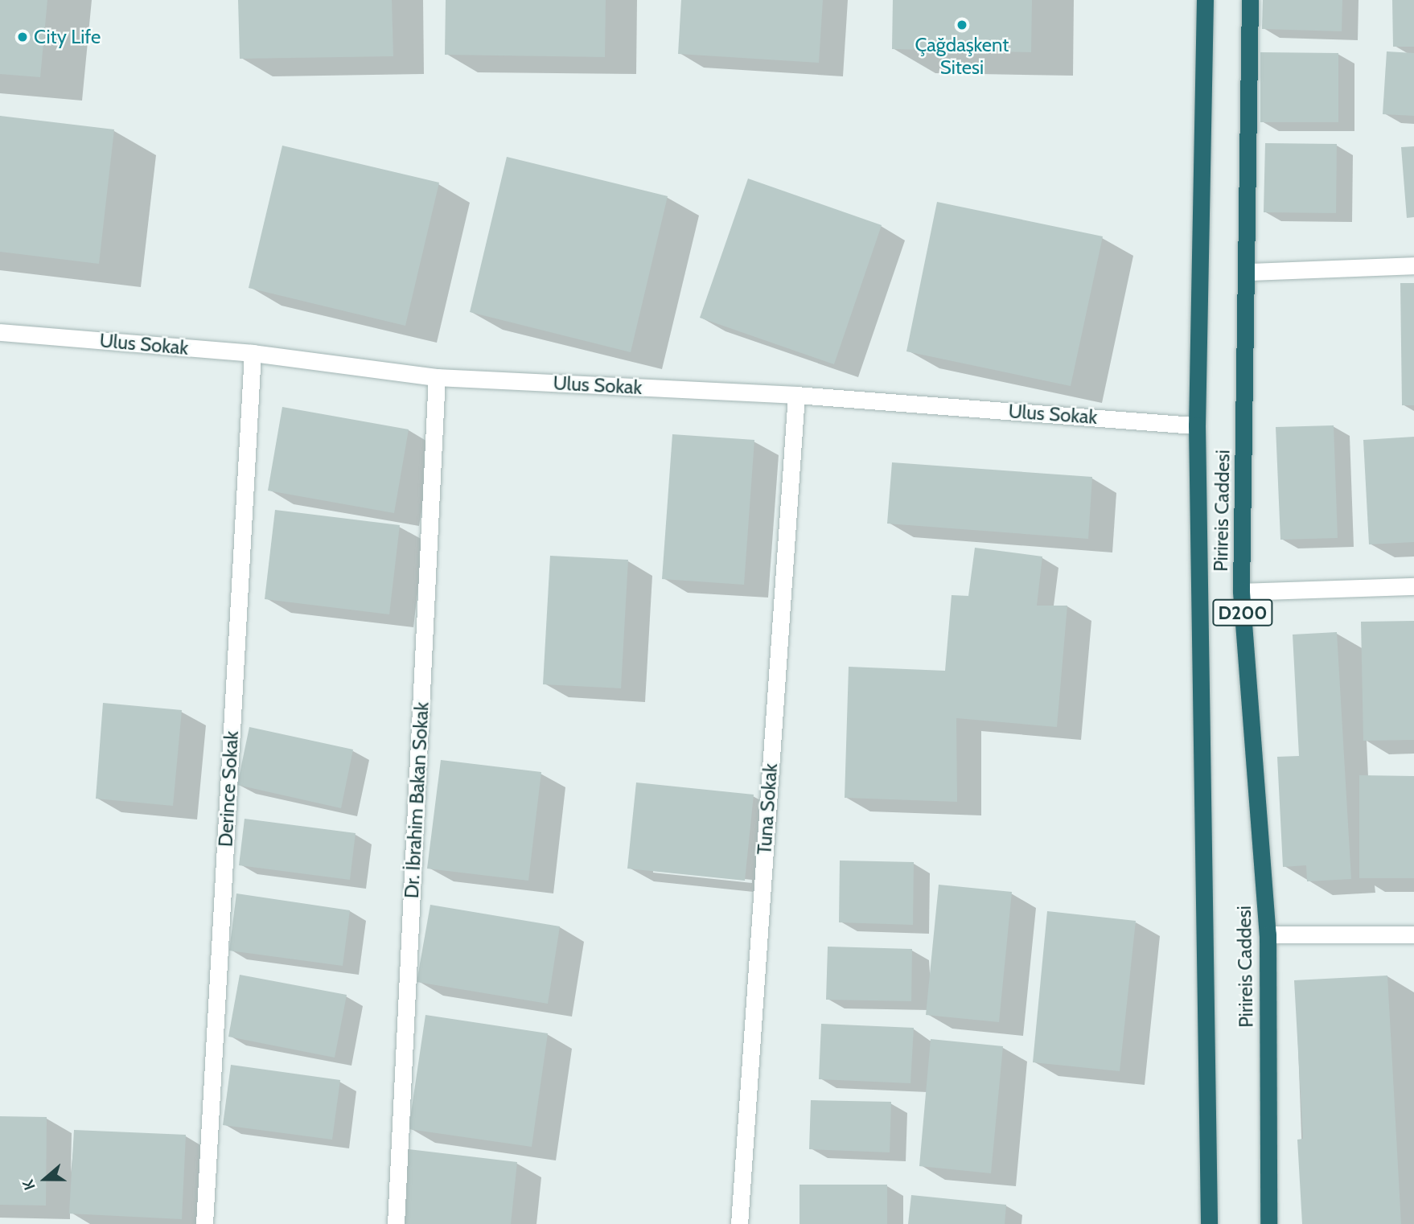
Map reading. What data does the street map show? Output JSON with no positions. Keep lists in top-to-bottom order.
{
  "streets": {
    "highway": ["Pirireis Caddesi", "D200"],
    "street": [
      "Ulus Sokak",
      "Derince Sokak",
      "Dr. İbrahim Bakan Sokak",
      "Tuna Sokak"
    ]
  },
  "crossings": [
    ["Ulus Sokak", "Pirireis Caddesi"],
    ["Ulus Sokak", "Derince Sokak"],
    ["Ulus Sokak", "Dr. İbrahim Bakan Sokak"],
    ["Ulus Sokak", "Tuna Sokak"]
  ],
  "places": ["Çağdaşkent Sitesi", "City Life"],
  "north": "left"
}
